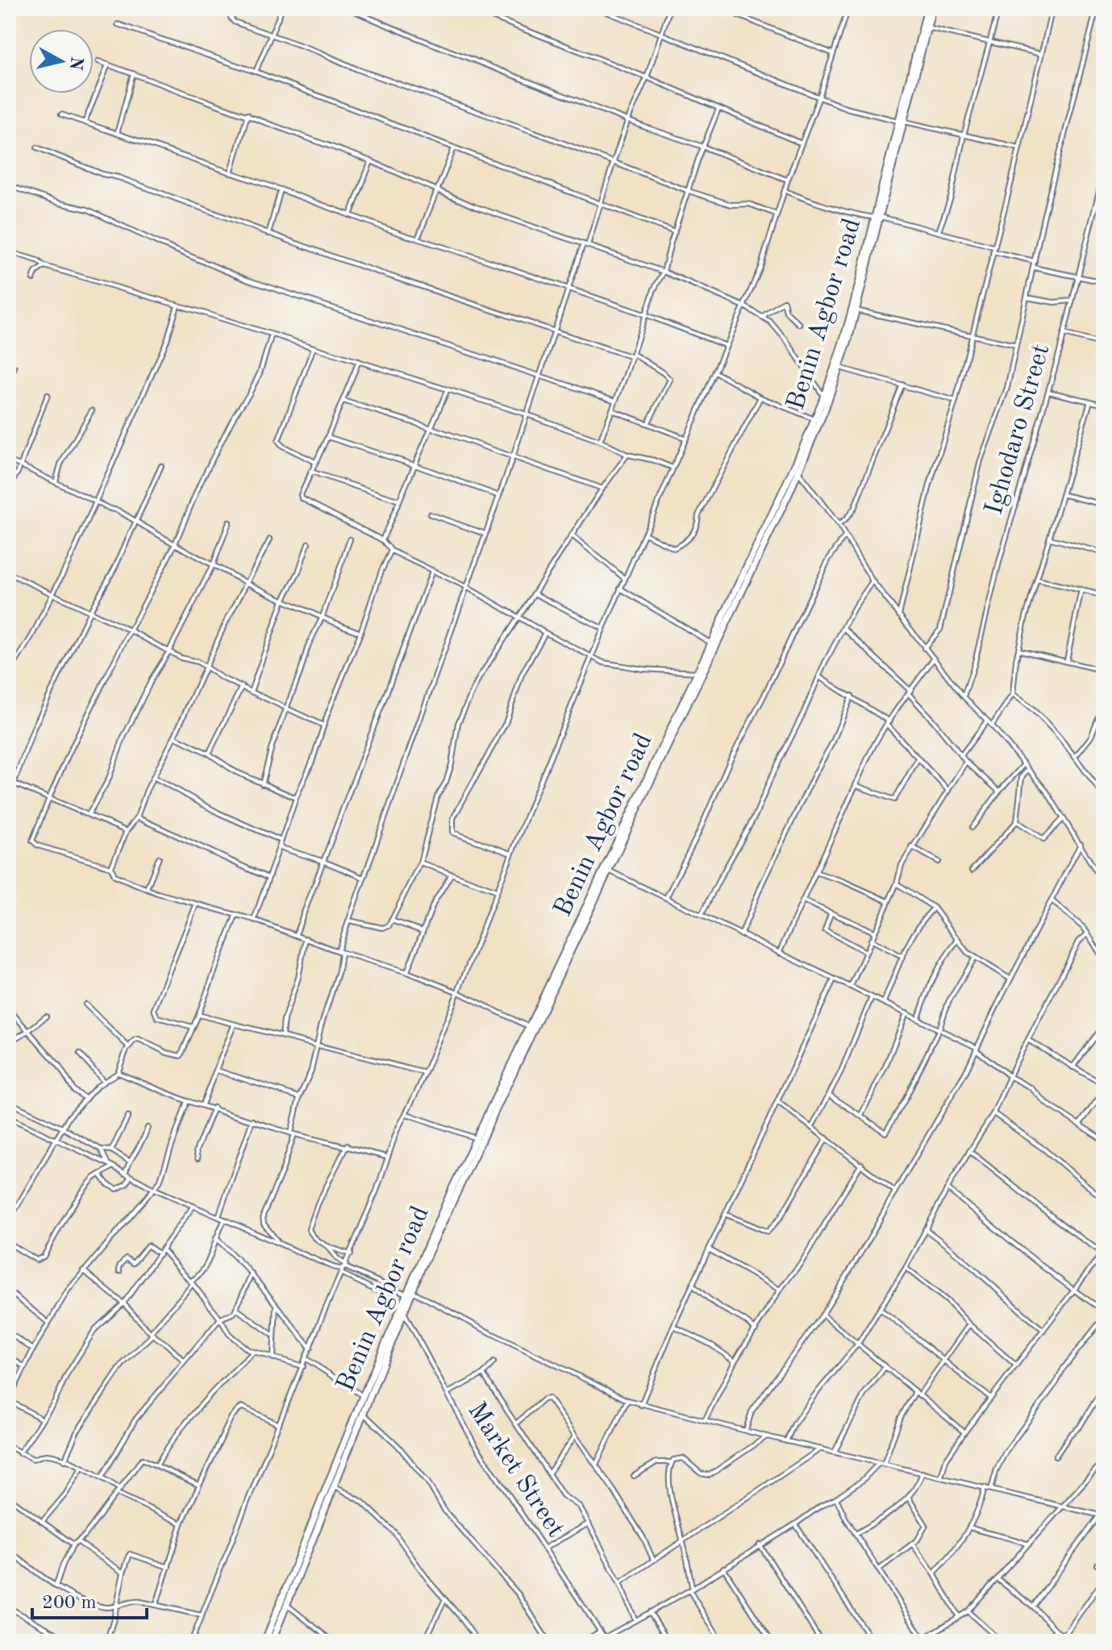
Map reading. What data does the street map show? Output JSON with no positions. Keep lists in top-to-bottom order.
{
  "streets": {
    "highway": ["Benin Agbor road"],
    "street": ["Ighodaro Street", "Market Street"]
  },
  "crossings": [
    ["Benin Agbor road", "Market Street"]
  ],
  "scale_bar": "200 m",
  "north": "right"
}
